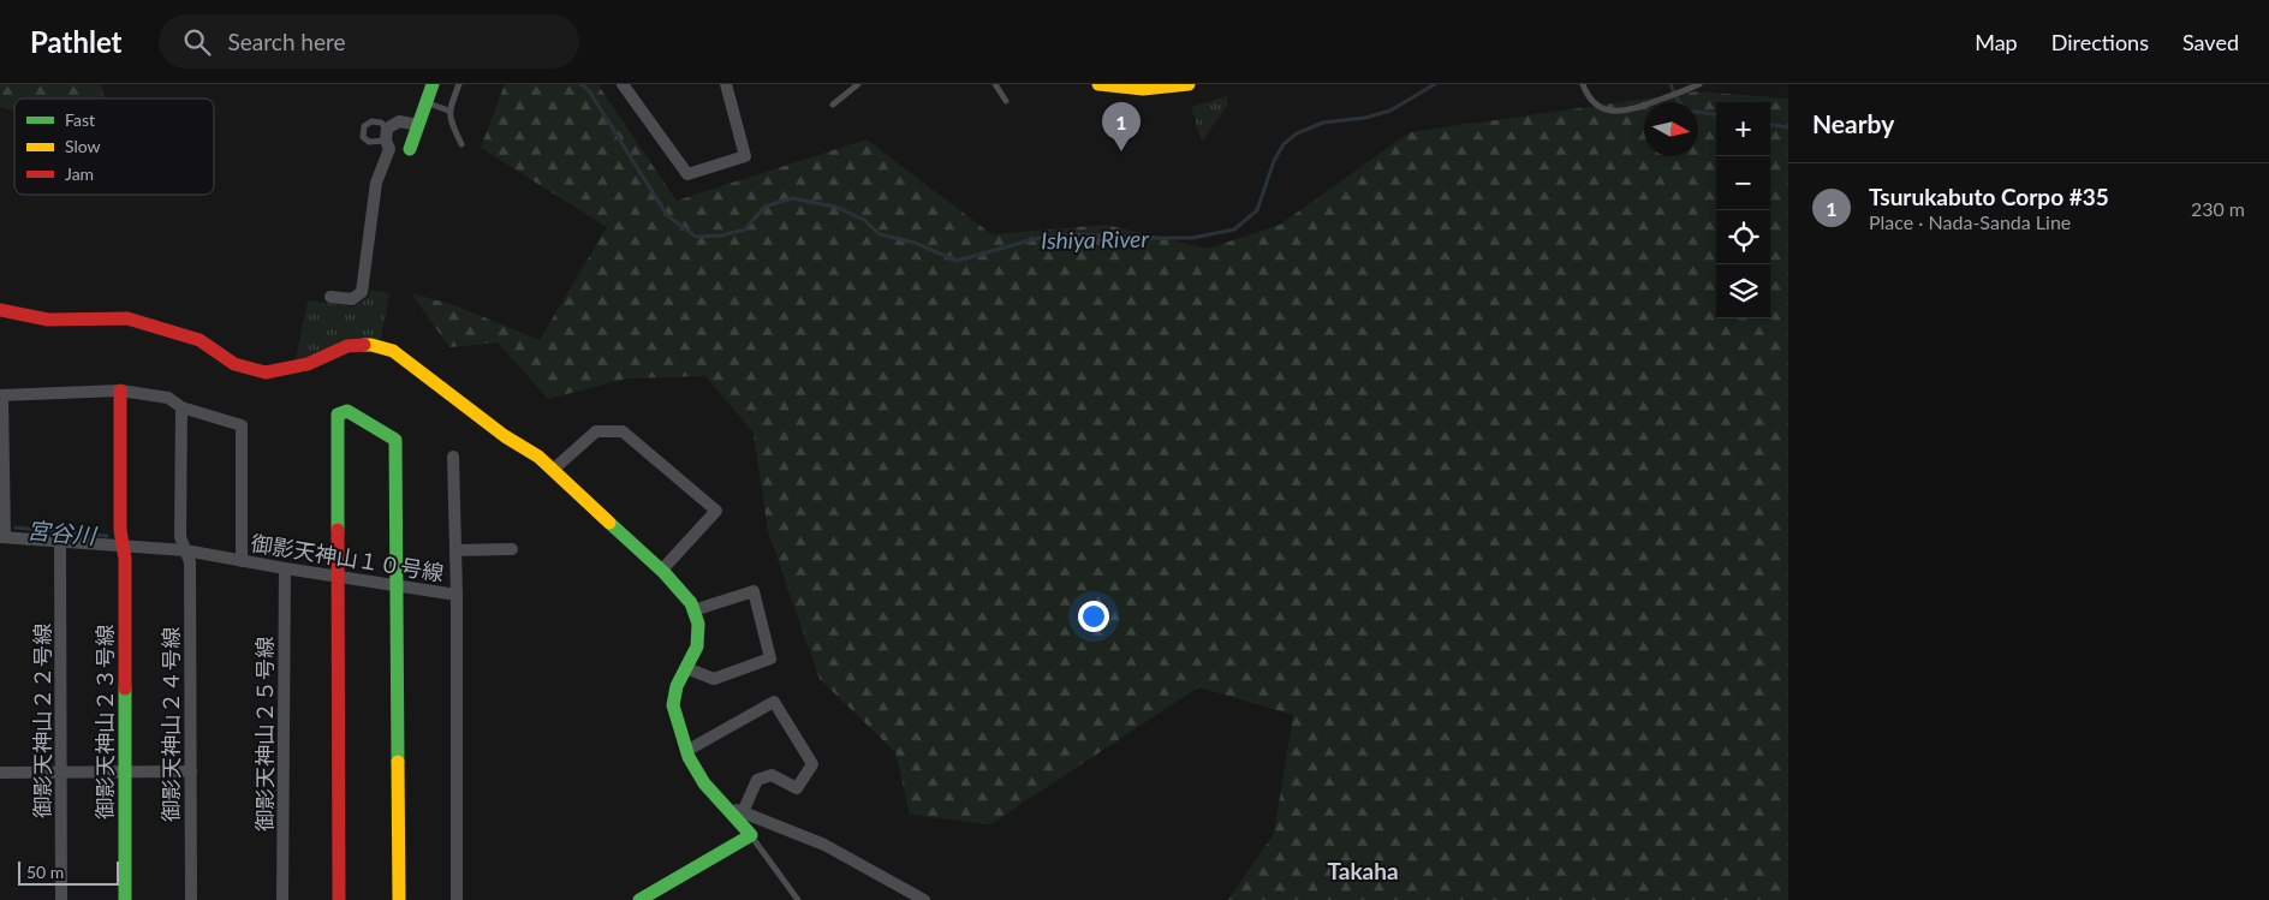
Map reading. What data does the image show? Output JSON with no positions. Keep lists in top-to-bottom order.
{
  "streets": {
    "street": [
      "御影天神山１０号線",
      "御影天神山２２号線",
      "御影天神山２３号線",
      "御影天神山２４号線",
      "御影天神山２５号線"
    ]
  },
  "crossings": [
    ["御影天神山１０号線", "御影天神山２２号線"],
    ["御影天神山１０号線", "御影天神山２３号線"],
    ["御影天神山１０号線", "御影天神山２４号線"],
    ["御影天神山１０号線", "御影天神山２５号線"]
  ],
  "districts": ["Takaha"],
  "water": ["Ishiya River", "宮谷川"],
  "legend": ["Fast", "Slow", "Jam"],
  "scale_bar": "50 m",
  "north": "right",
  "page": {
    "header": "Pathlet",
    "search": "Search here",
    "nav": ["Map", "Directions", "Saved"],
    "heading": "Nearby",
    "map_buttons": ["+", "−"],
    "pins": "1",
    "list": [
      {
        "mark": "1",
        "name": "Tsurukabuto Corpo #35",
        "note": "Place · Nada-Sanda Line",
        "value": "230 m"
      }
    ],
    "scale": "50 m"
  }
}
